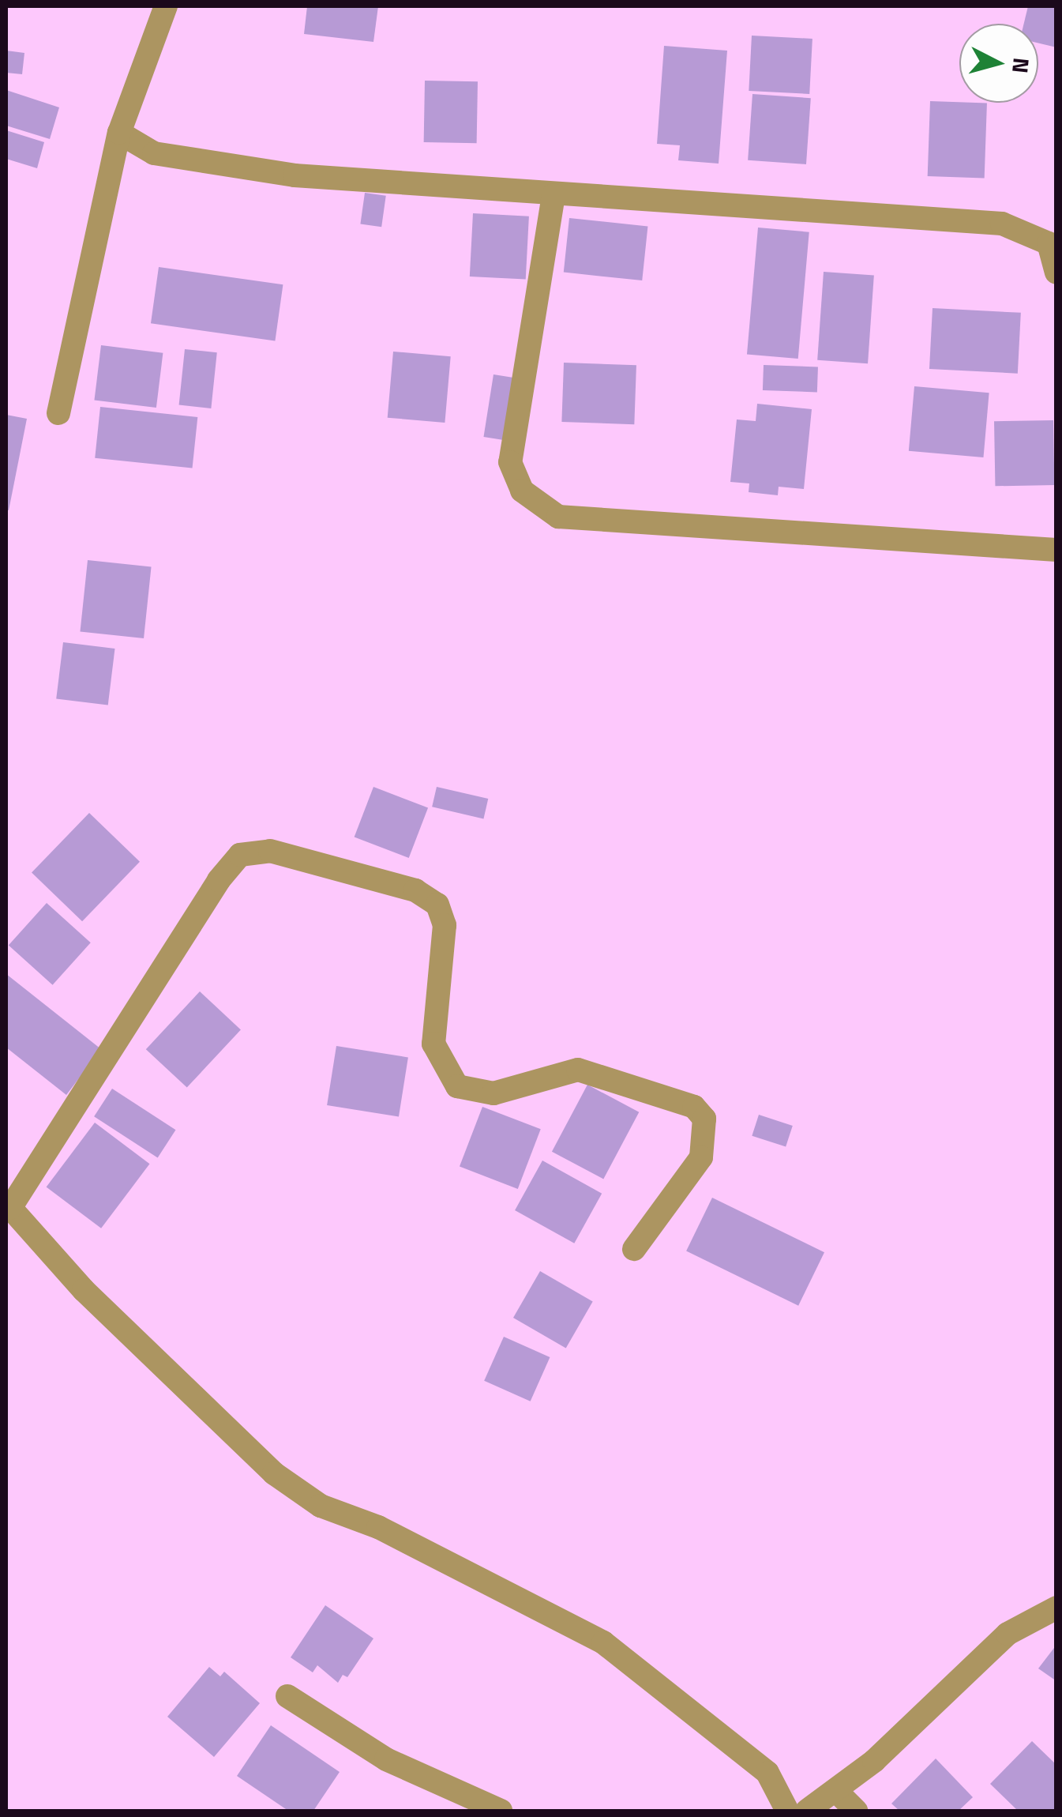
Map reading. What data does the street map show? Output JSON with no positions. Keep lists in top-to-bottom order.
{
  "north": "right"
}
